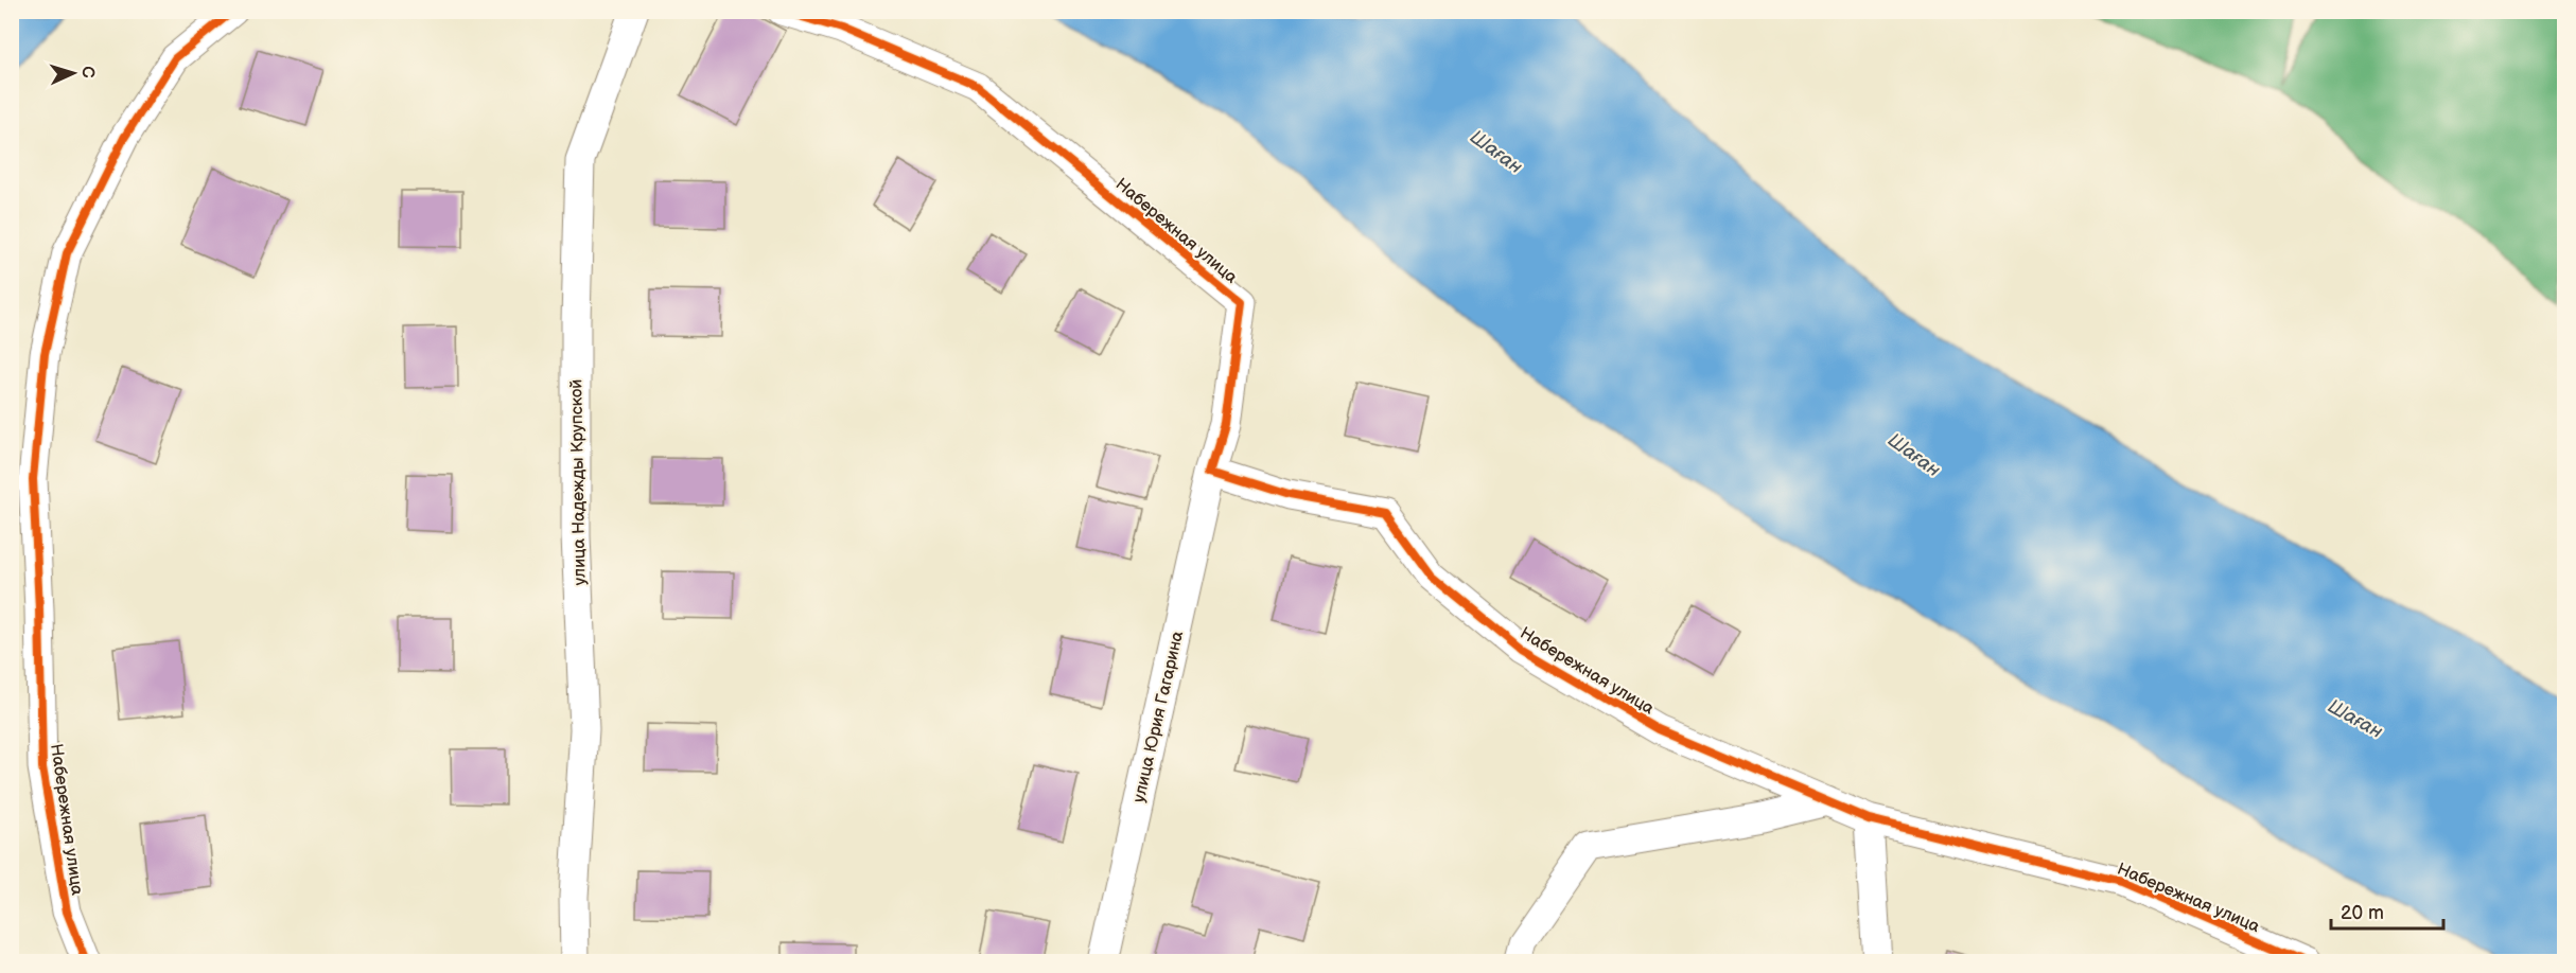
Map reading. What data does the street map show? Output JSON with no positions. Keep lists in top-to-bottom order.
{
  "streets": {
    "street": ["Набережная улица", "улица Надежды Крупской", "улица Юрия Гагарина"]
  },
  "crossings": [
    ["Набережная улица", "улица Юрия Гагарина"]
  ],
  "water": ["Шаған"],
  "scale_bar": "20 m",
  "north": "right"
}
